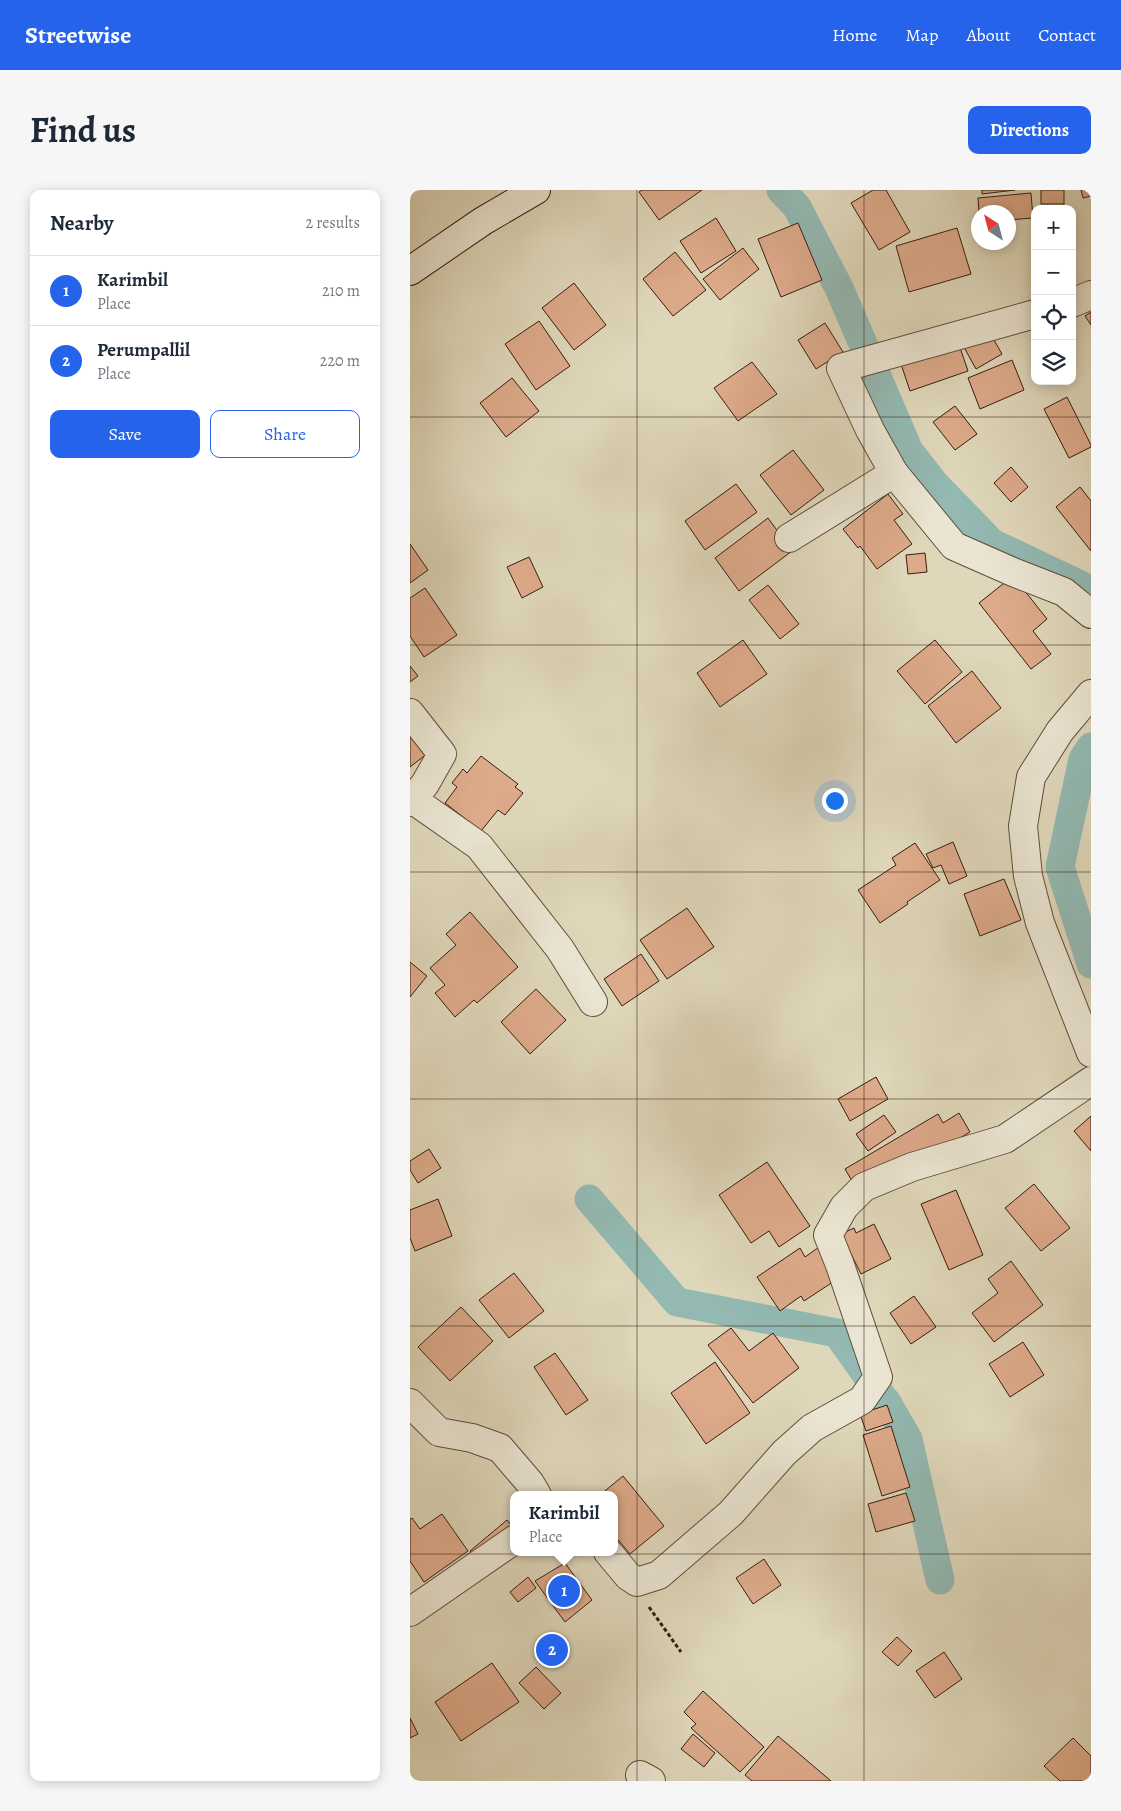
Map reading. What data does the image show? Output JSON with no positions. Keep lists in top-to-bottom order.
{
  "north": "top left",
  "page": {
    "header": "Streetwise",
    "nav": [
      "Home",
      "Map",
      "About",
      "Contact"
    ],
    "title": "Find us",
    "buttons": [
      "Directions",
      ["Save", "Share"]
    ],
    "heading": ["Nearby", "2 results"],
    "map_buttons": ["+", "−"],
    "list": [
      {
        "mark": "1",
        "name": "Karimbil",
        "note": "Place",
        "value": "210 m"
      },
      {
        "mark": "2",
        "name": "Perumpallil",
        "note": "Place",
        "value": "220 m"
      }
    ],
    "popup": ["Karimbil", "Place"],
    "pins": ["1", "2"]
  }
}
